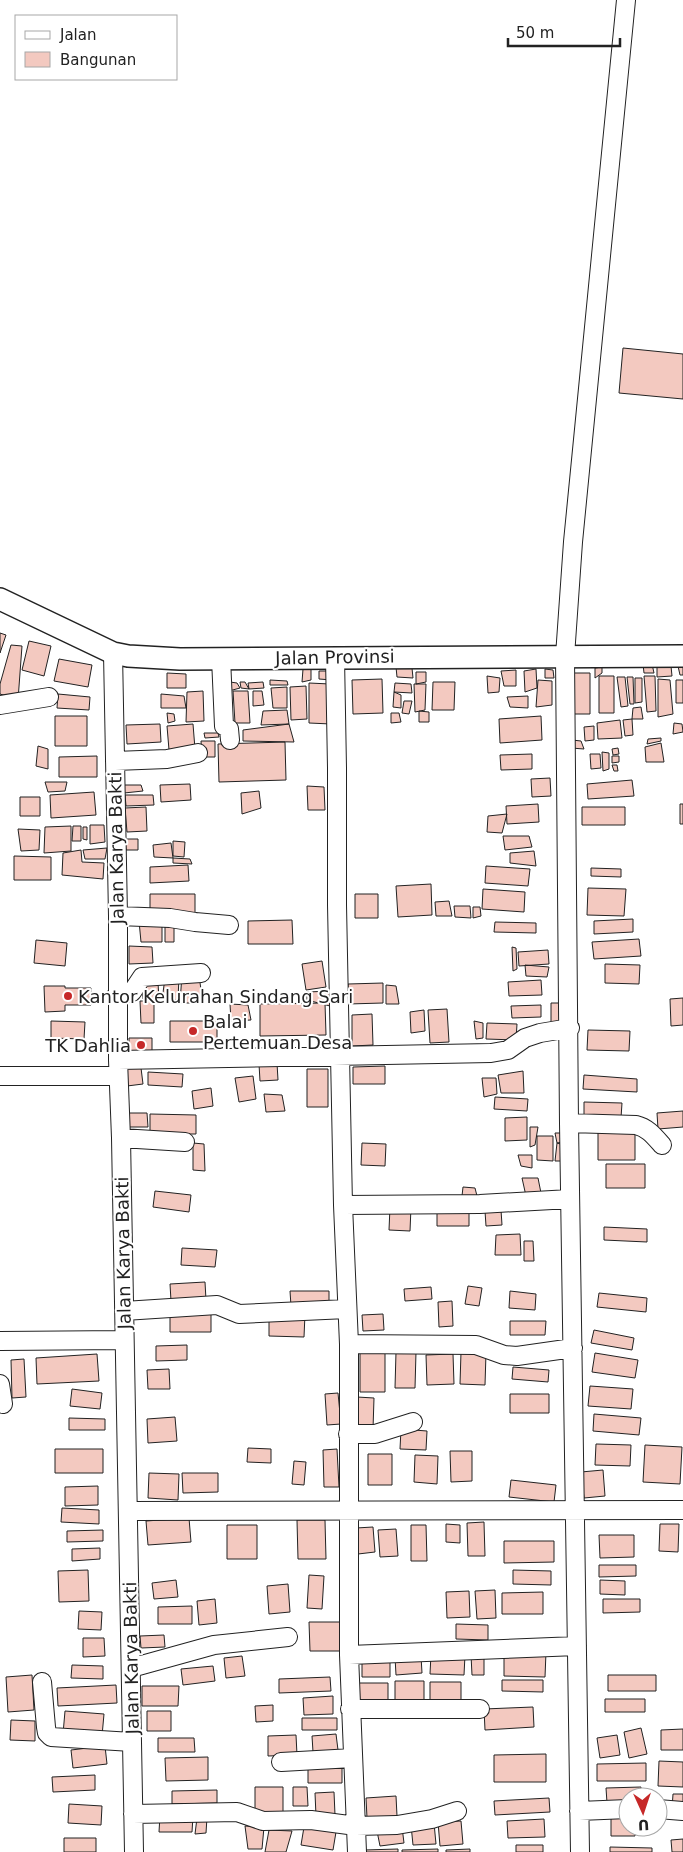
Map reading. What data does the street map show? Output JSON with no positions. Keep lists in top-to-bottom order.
{
  "streets": {
    "main road": ["Jalan Provinsi"],
    "street": ["Jalan Karya Bakti"]
  },
  "crossings": [
    ["Jalan Provinsi", "Jalan Karya Bakti"]
  ],
  "places": ["Kantor Kelurahan Sindang Sari", "Balai Pertemuan Desa", "TK Dahlia"],
  "legend": ["Jalan", "Bangunan"],
  "scale_bar": "50 m",
  "north": "bottom"
}
